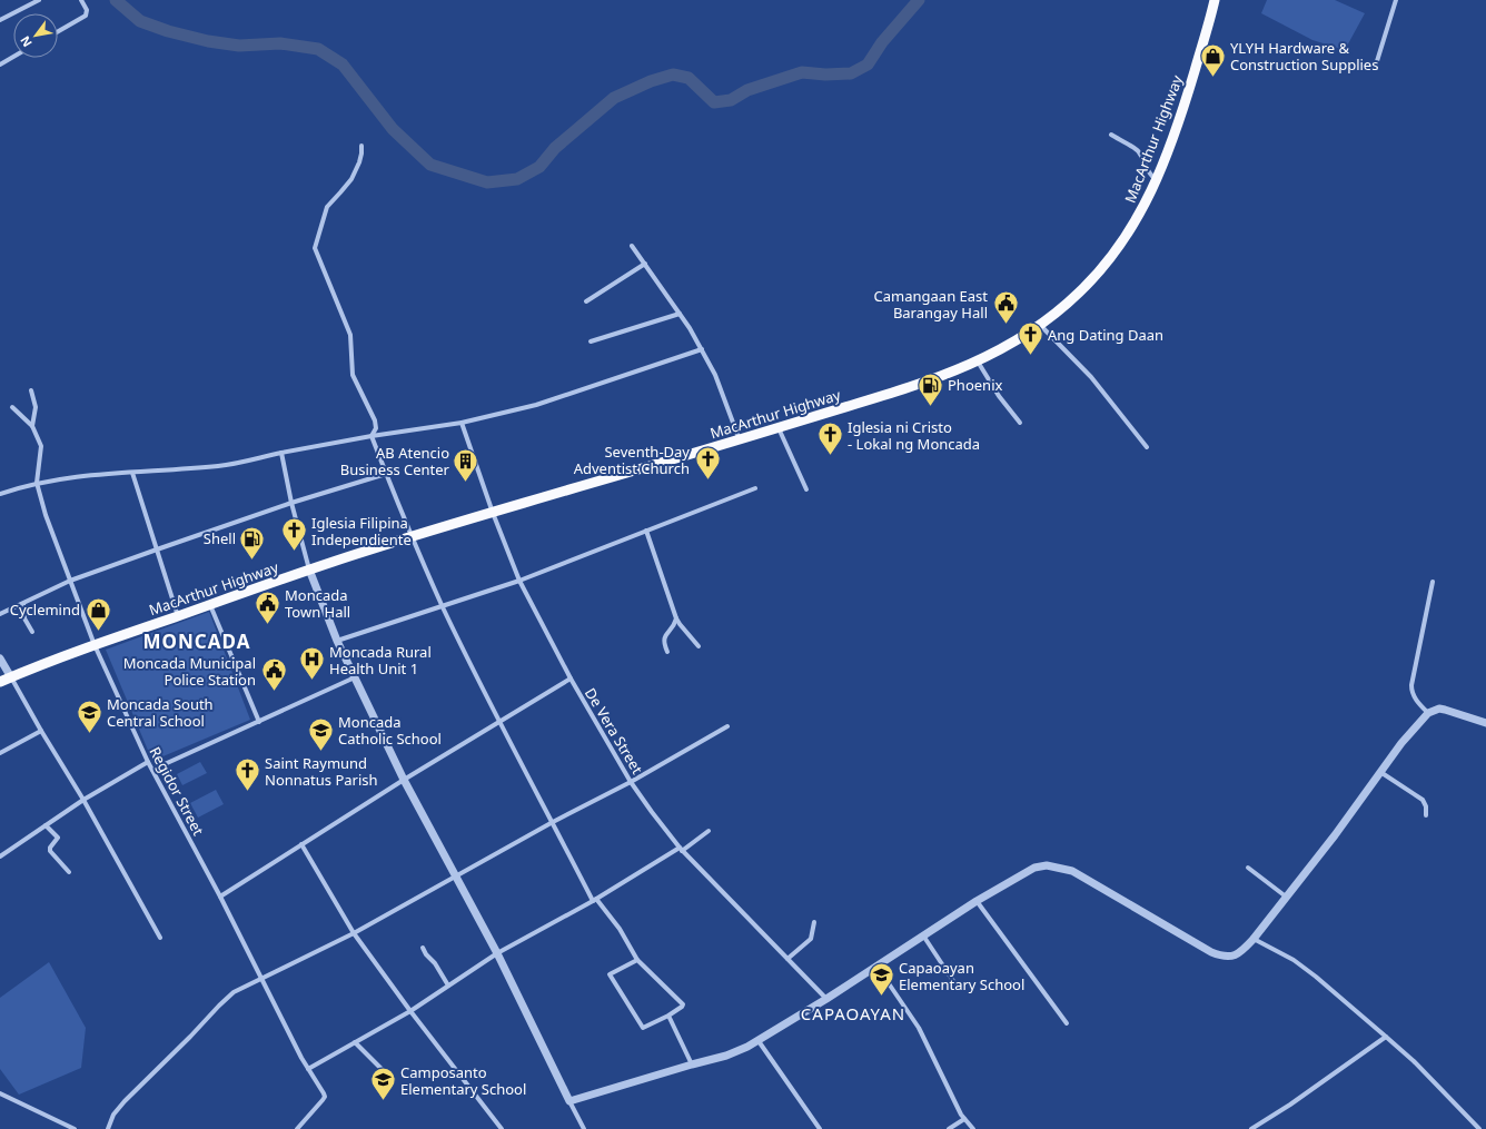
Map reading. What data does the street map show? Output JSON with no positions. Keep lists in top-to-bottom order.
{
  "streets": {
    "highway": ["MacArthur Highway"],
    "street": ["De Vera Street", "Regidor Street"]
  },
  "crossings": [
    ["MacArthur Highway", "De Vera Street"],
    ["MacArthur Highway", "Regidor Street"]
  ],
  "districts": ["MONCADA", "CAPAOAYAN"],
  "places": {
    "shop": ["YLYH Hardware & Construction Supplies", "Cyclemind"],
    "public building": ["Camangaan East Barangay Hall", "Moncada Town Hall", "Moncada Municipal Police Station"],
    "church": [
      "Ang Dating Daan",
      "Iglesia ni Cristo - Lokal ng Moncada",
      "Seventh-Day Adventist Church",
      "Iglesia Filipina Independiente",
      "Saint Raymund Nonnatus Parish"
    ],
    "fuel station": ["Phoenix", "Shell"],
    "building": ["AB Atencio Business Center"],
    "hospital": ["Moncada Rural Health Unit 1"],
    "school or university": [
      "Moncada South Central School",
      "Moncada Catholic School",
      "Capaoayan Elementary School",
      "Camposanto Elementary School"
    ]
  },
  "north": "bottom left"
}
